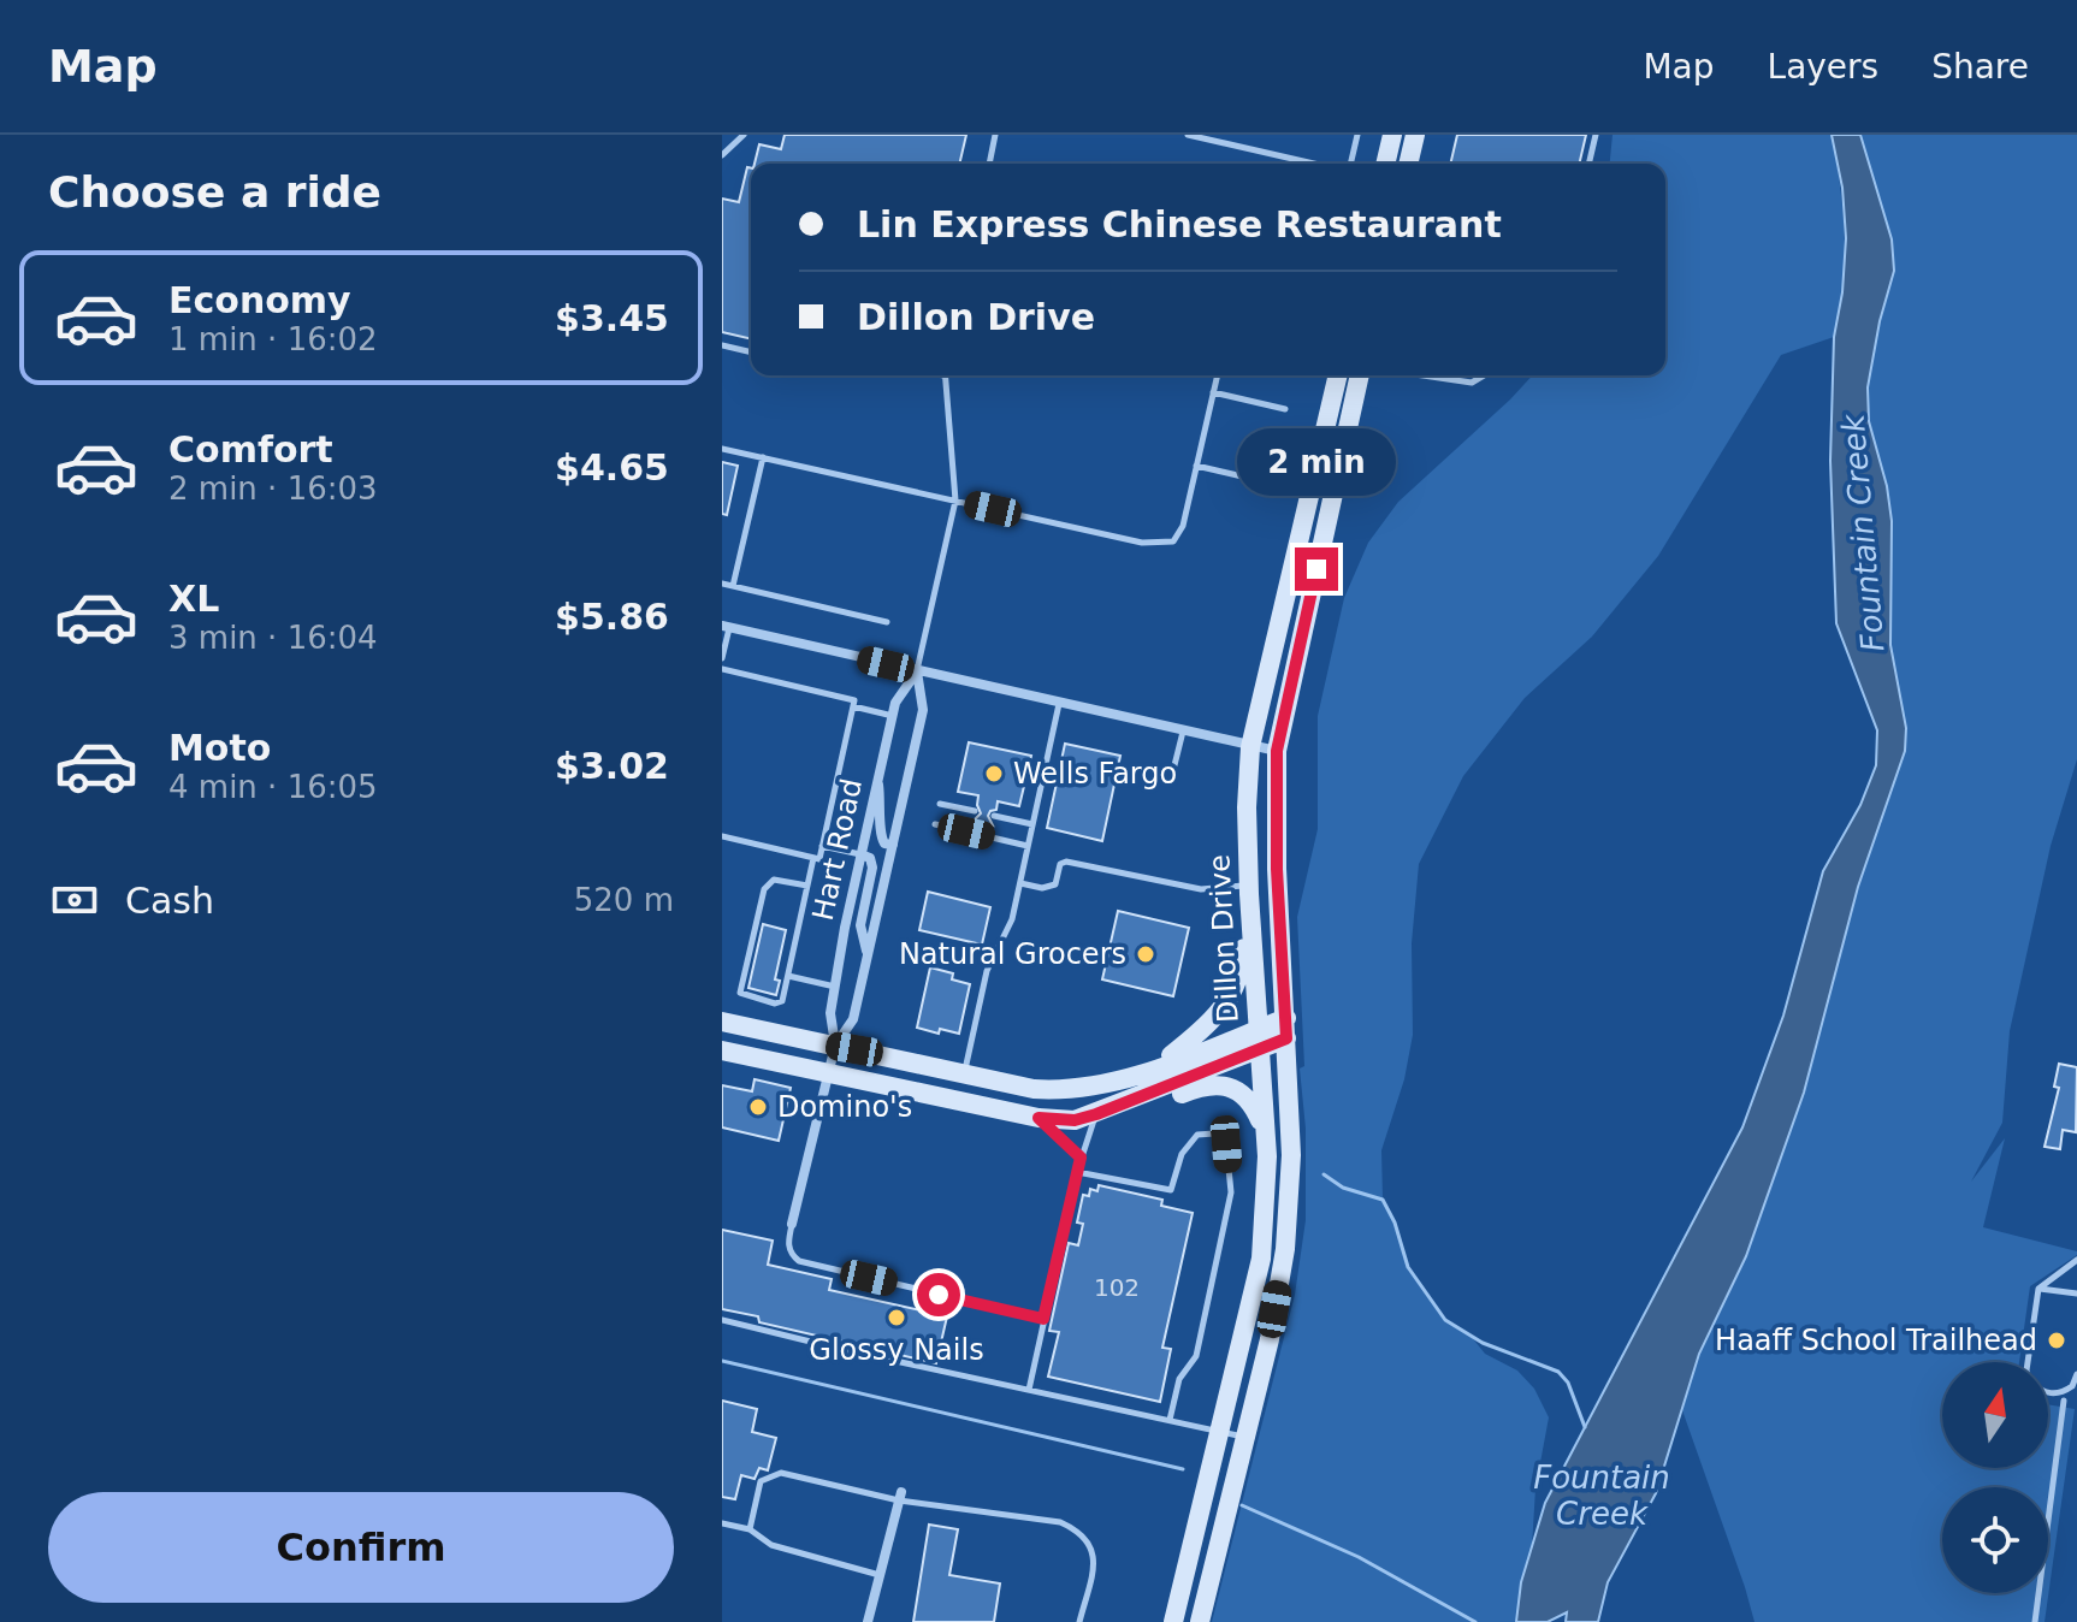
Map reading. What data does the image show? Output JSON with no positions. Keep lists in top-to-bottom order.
{
  "streets": {
    "main road": ["Dillon Drive"],
    "street": ["Hart Road"]
  },
  "water": ["Fountain Creek"],
  "places": [
    "Wells Fargo",
    "Natural Grocers",
    "Domino's",
    "Glossy Nails",
    "Haaff School Trailhead"
  ],
  "house_numbers": ["102"],
  "north": "top",
  "page": {
    "header": "Map",
    "nav": ["Map", "Layers", "Share"],
    "heading": "Choose a ride",
    "banner": ["Lin Express Chinese Restaurant", "Dillon Drive"],
    "list": [
      {
        "name": "Economy",
        "note": "1 min · 16:02",
        "value": "$3.45"
      },
      {
        "name": "Comfort",
        "note": "2 min · 16:03",
        "value": "$4.65"
      },
      {
        "name": "XL",
        "note": "3 min · 16:04",
        "value": "$5.86"
      },
      {
        "name": "Moto",
        "note": "4 min · 16:05",
        "value": "$3.02"
      }
    ],
    "bubble": "2 min",
    "pay": ["Cash", "520 m"],
    "buttons": "Confirm"
  }
}
